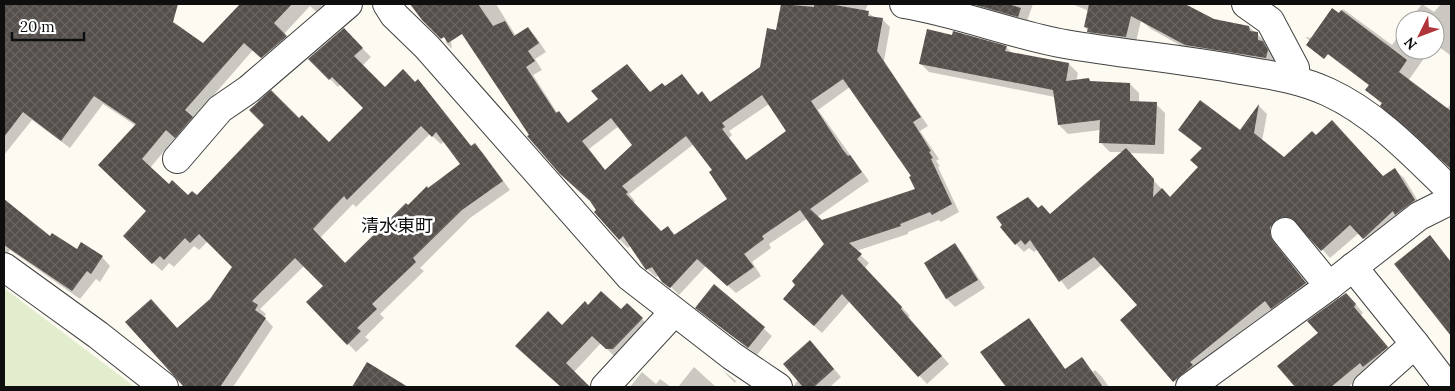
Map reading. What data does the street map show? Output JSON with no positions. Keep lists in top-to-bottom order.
{
  "districts": ["清水東町"],
  "scale_bar": "20 m",
  "north": "bottom left"
}
